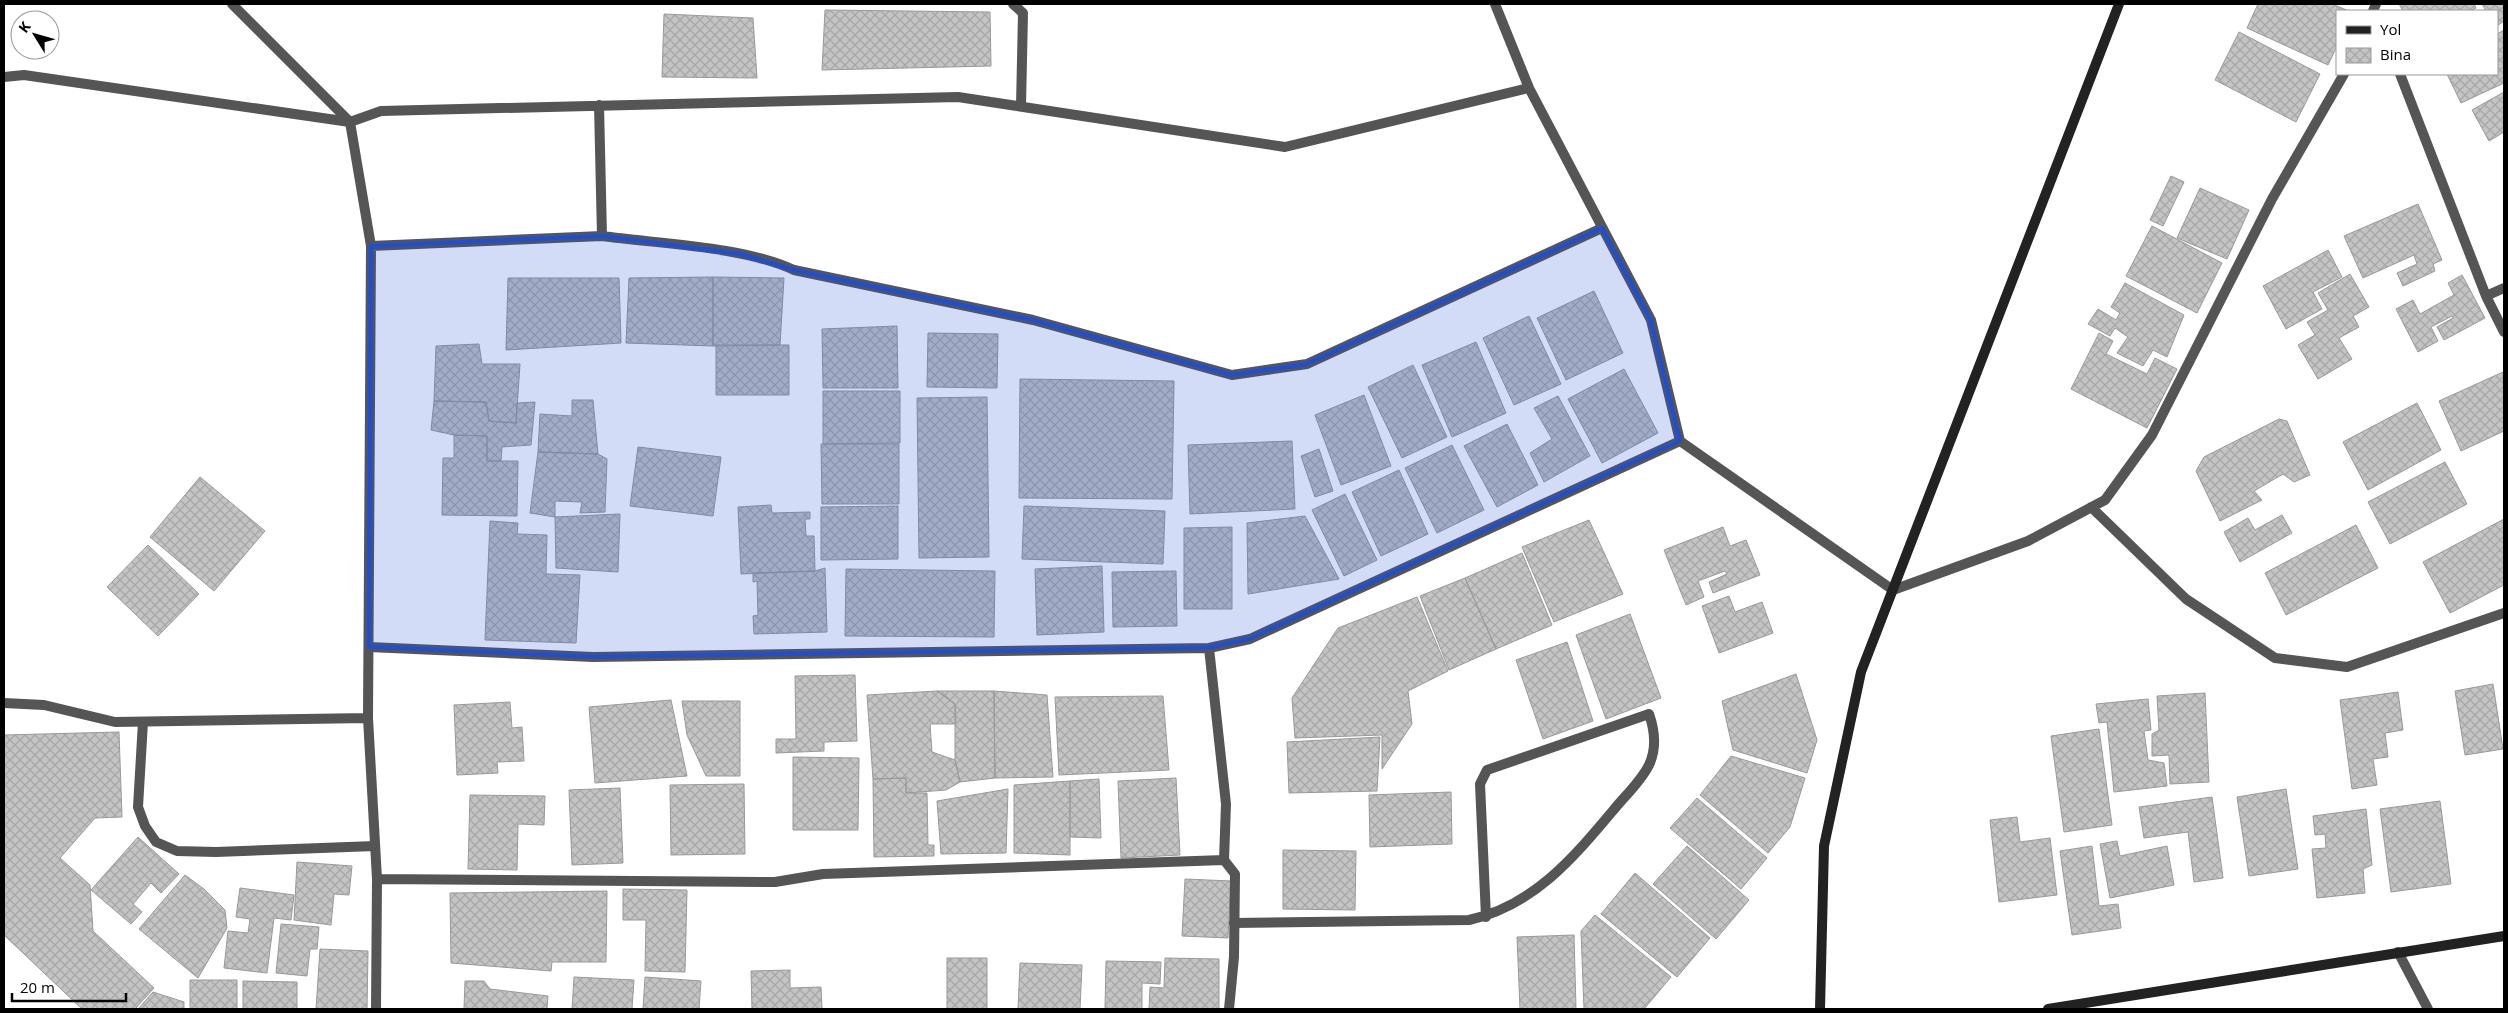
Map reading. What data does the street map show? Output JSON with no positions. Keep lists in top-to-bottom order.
{
  "legend": ["Yol", "Bina"],
  "scale_bar": "20 m",
  "north": "top left"
}
